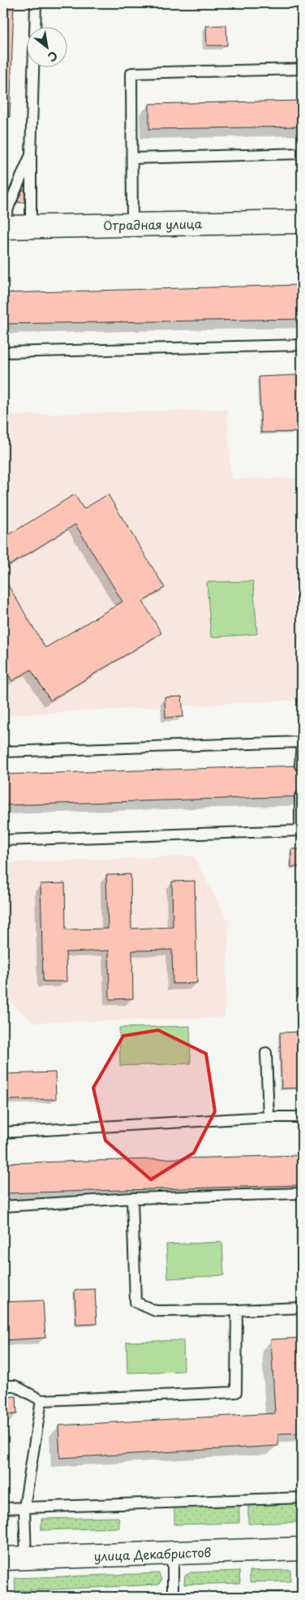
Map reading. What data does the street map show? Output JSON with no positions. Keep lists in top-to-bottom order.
{
  "streets": {
    "street": ["Отрадная улица", "улица Декабристов"]
  },
  "north": "bottom right"
}
